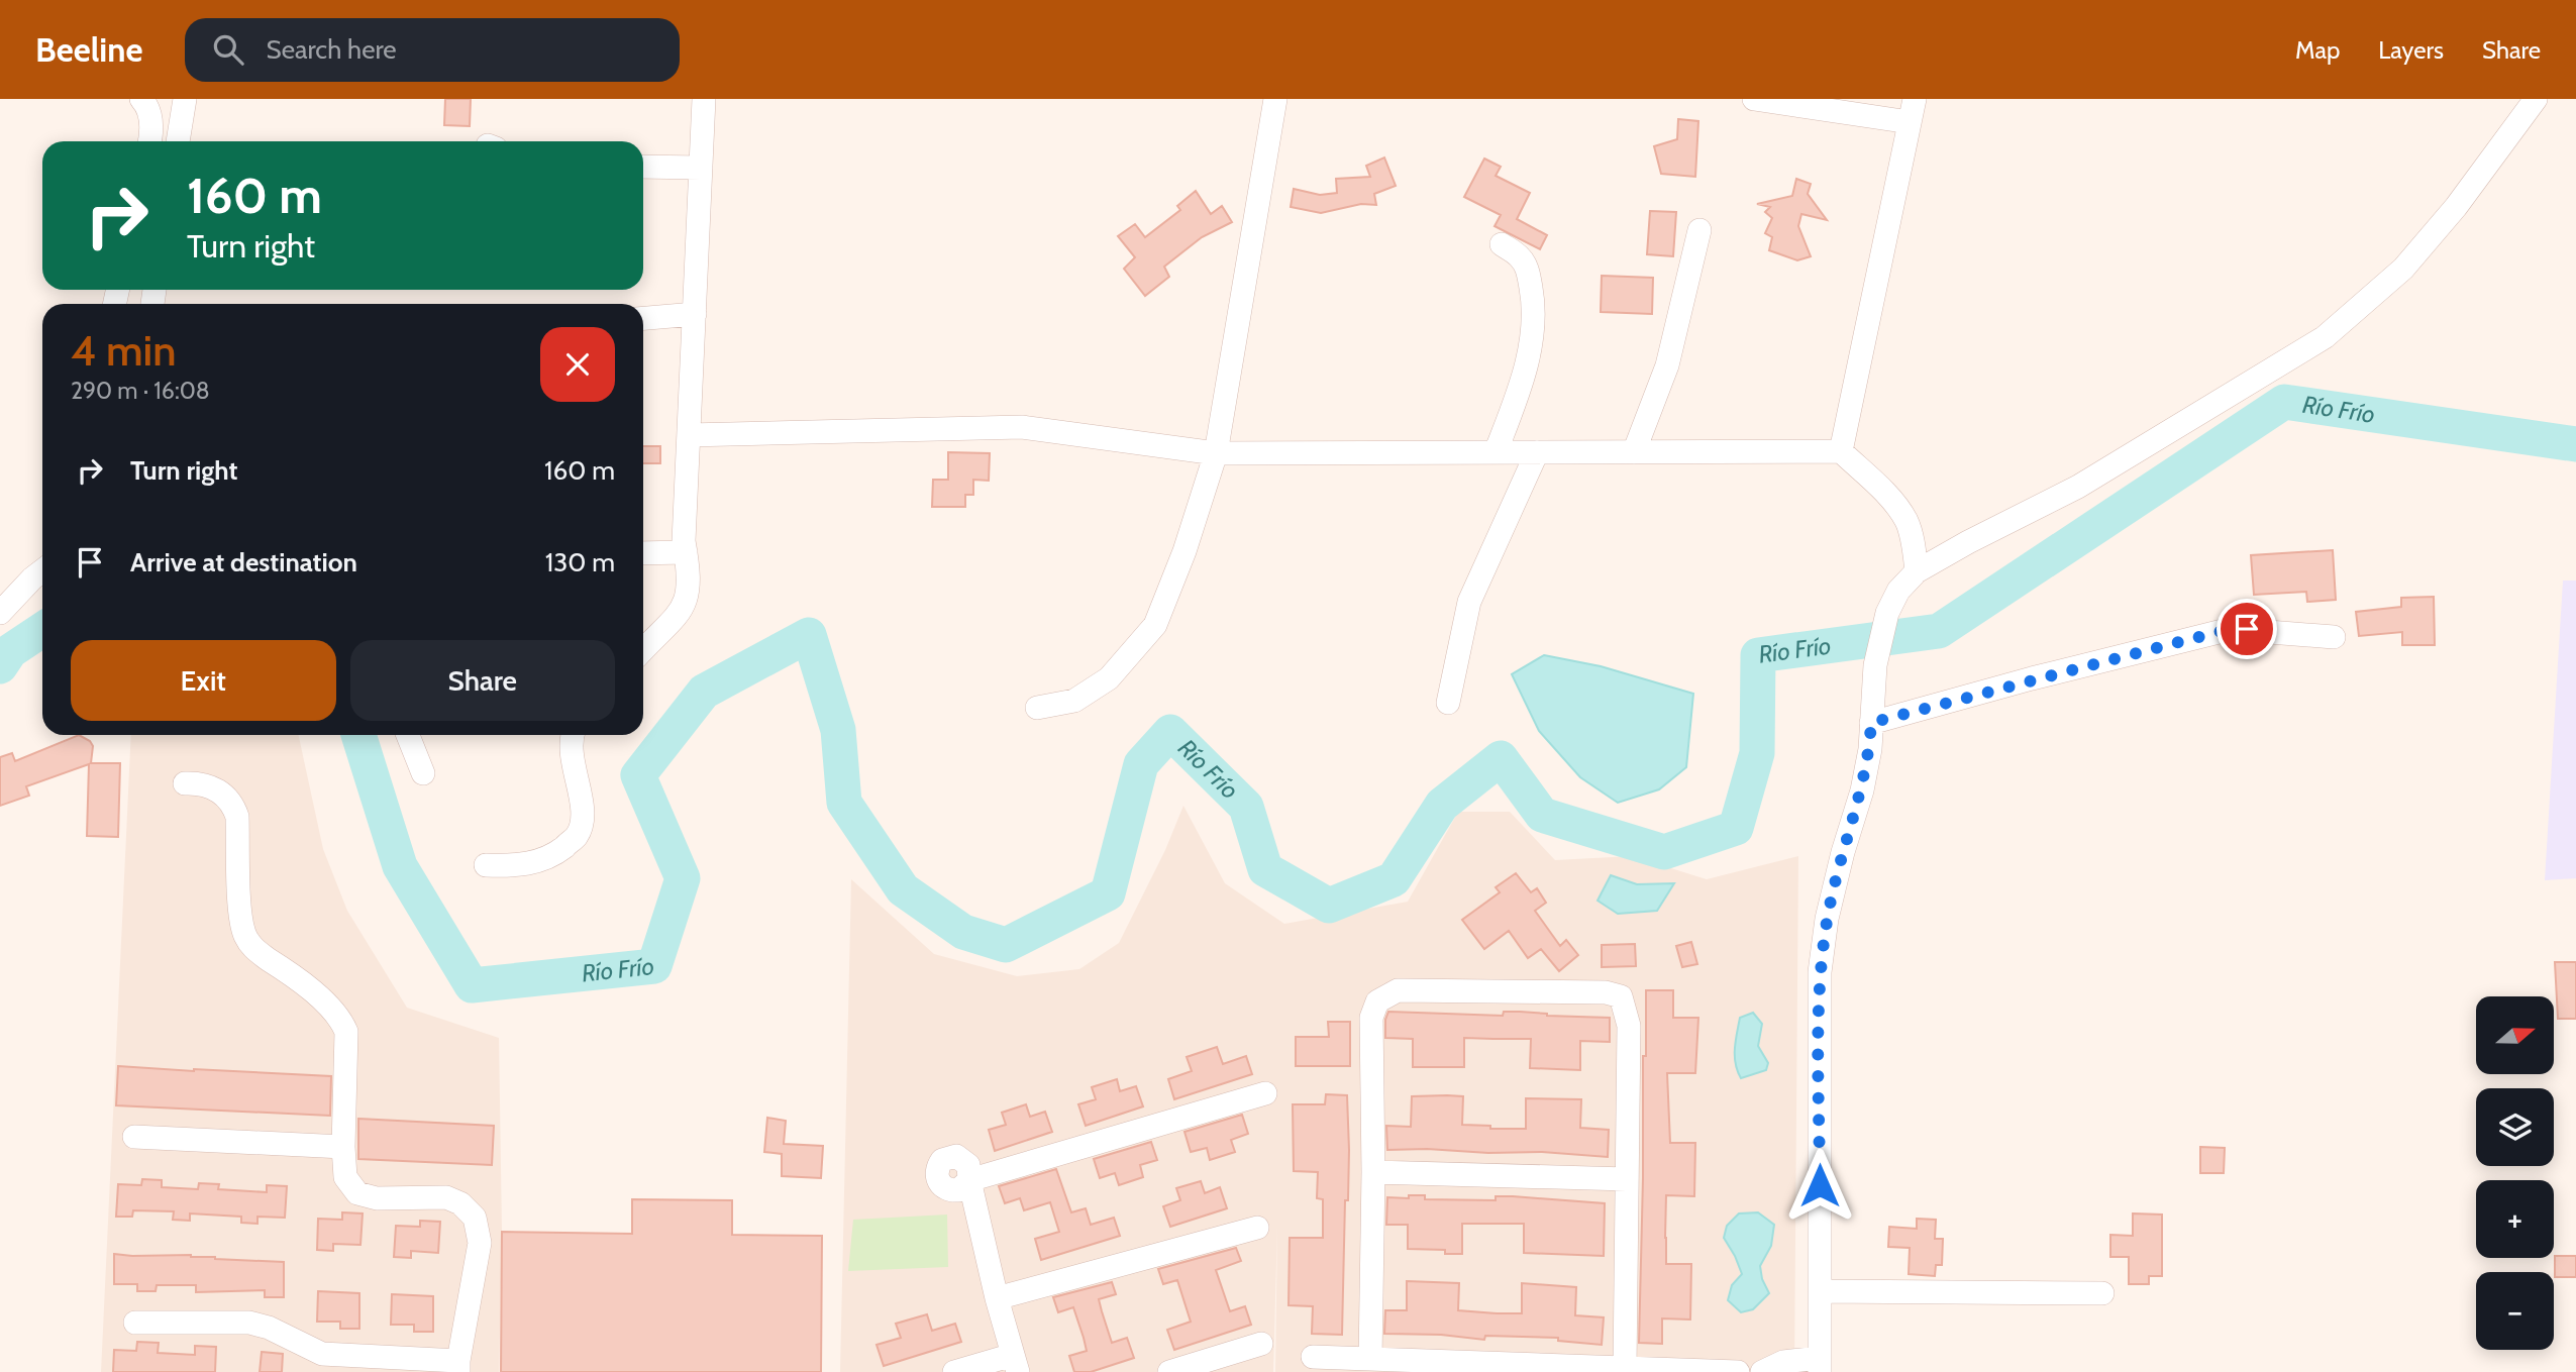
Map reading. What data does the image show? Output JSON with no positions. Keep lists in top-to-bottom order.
{
  "water": ["Río Frío"],
  "north": "right",
  "page": {
    "header": "Beeline",
    "search": "Search here",
    "nav": ["Map", "Layers", "Share"],
    "turn": ["160 m", "Turn right"],
    "heading": ["4 min", "290 m · 16:08"],
    "list": [
      {
        "name": "Turn right",
        "value": "160 m"
      },
      {
        "name": "Arrive at destination",
        "value": "130 m"
      }
    ],
    "buttons": ["Exit", "Share"],
    "map_buttons": ["+", "−"]
  }
}
